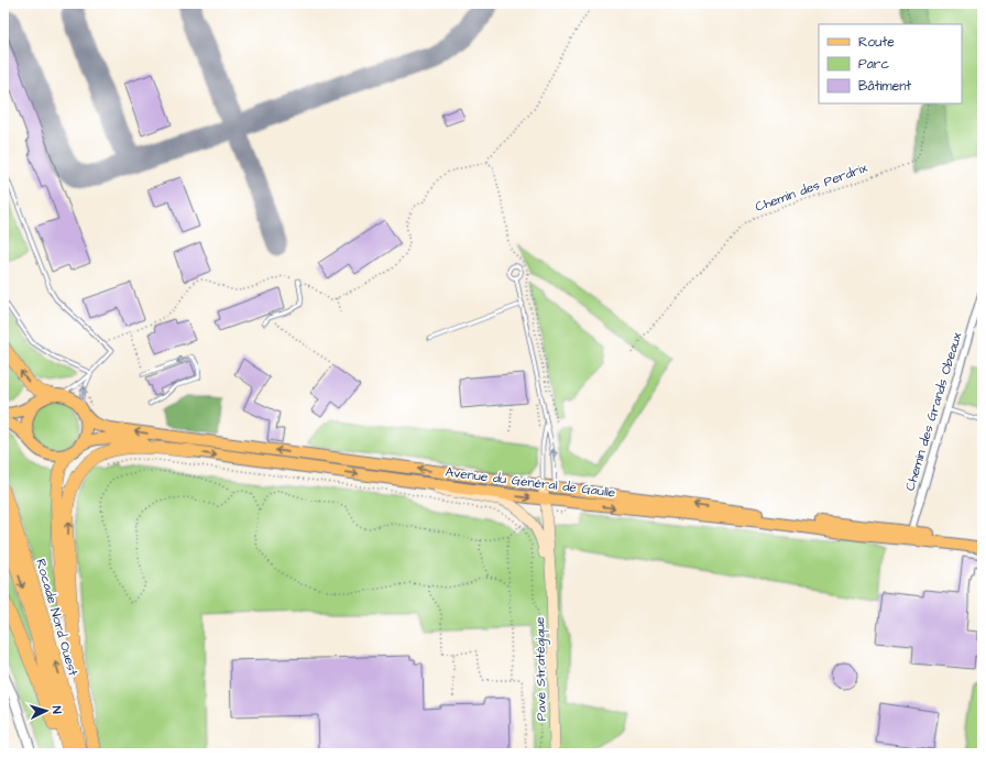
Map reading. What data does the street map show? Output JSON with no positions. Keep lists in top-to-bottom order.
{
  "streets": {
    "highway": ["Rocade Nord Ouest"],
    "main road": ["Avenue du Général de Gaulle", "Pavé Stratégique"],
    "street": ["Chemin des Grands Obeaux"],
    "path": ["Chemin des Perdrix"]
  },
  "crossings": [
    ["Chemin des Grands Obeaux", "Avenue du Général de Gaulle"],
    ["Avenue du Général de Gaulle", "Pavé Stratégique"]
  ],
  "legend": ["Route", "Parc", "Bâtiment"],
  "north": "right"
}
